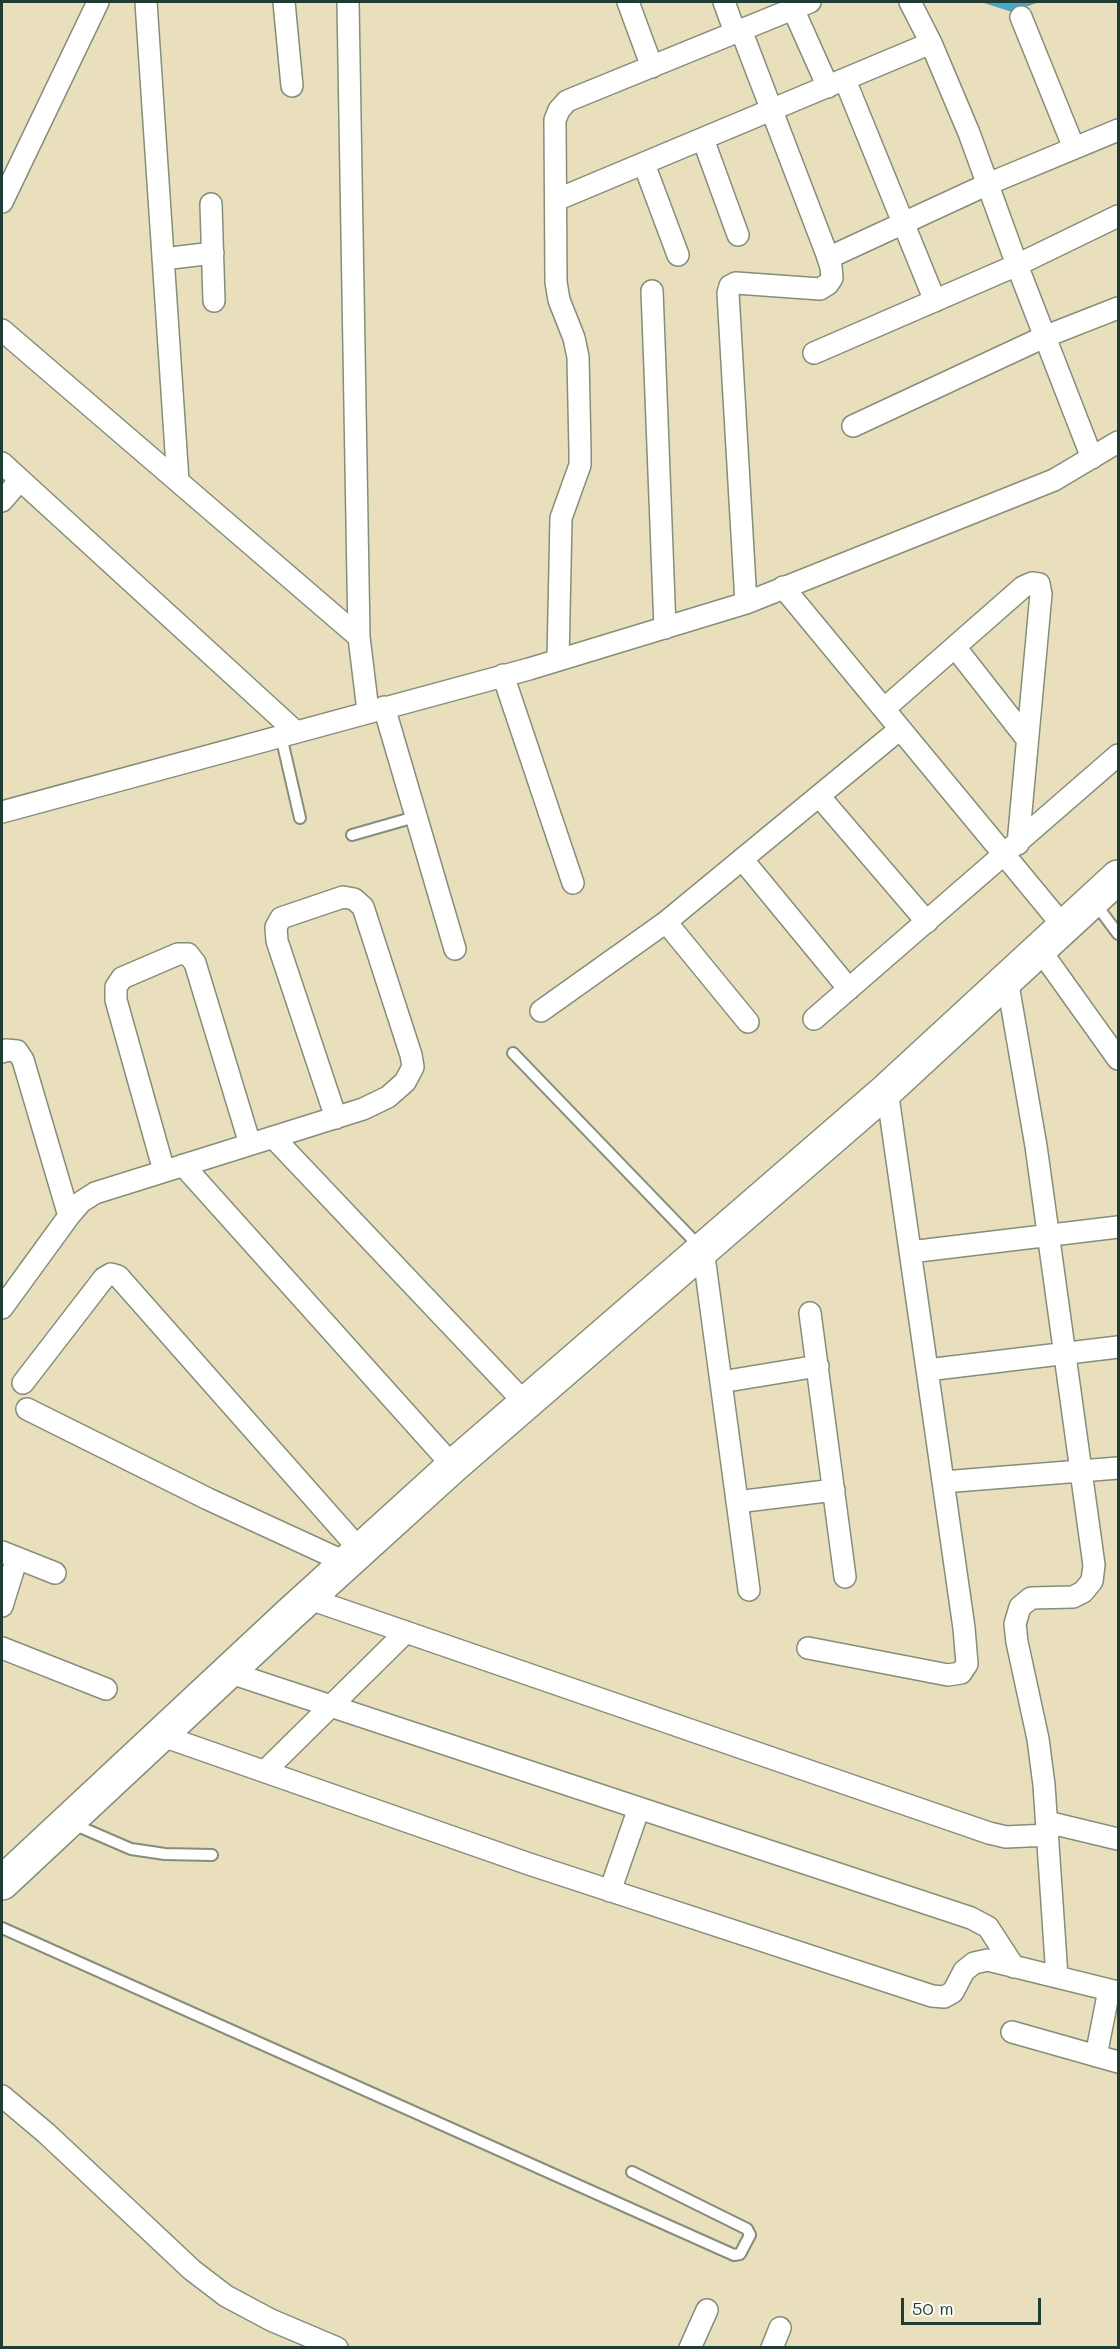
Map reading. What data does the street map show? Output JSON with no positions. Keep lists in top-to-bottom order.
{
  "scale_bar": "50 m"
}
